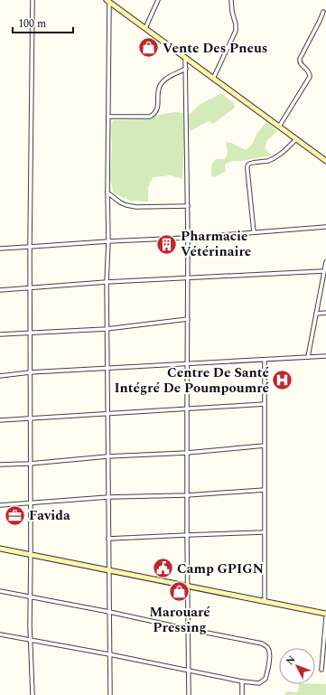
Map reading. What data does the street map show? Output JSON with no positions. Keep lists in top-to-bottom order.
{
  "places": {
    "shop": ["Vente Des Pneus", "Marouaré Pressing"],
    "building": ["Pharmacie Vétérinaire"],
    "hospital": ["Centre De Santé Intégré De Poumpoumré"],
    "office": ["Favida"],
    "public building": ["Camp GPIGN"]
  },
  "scale_bar": "100 m",
  "north": "top left"
}
